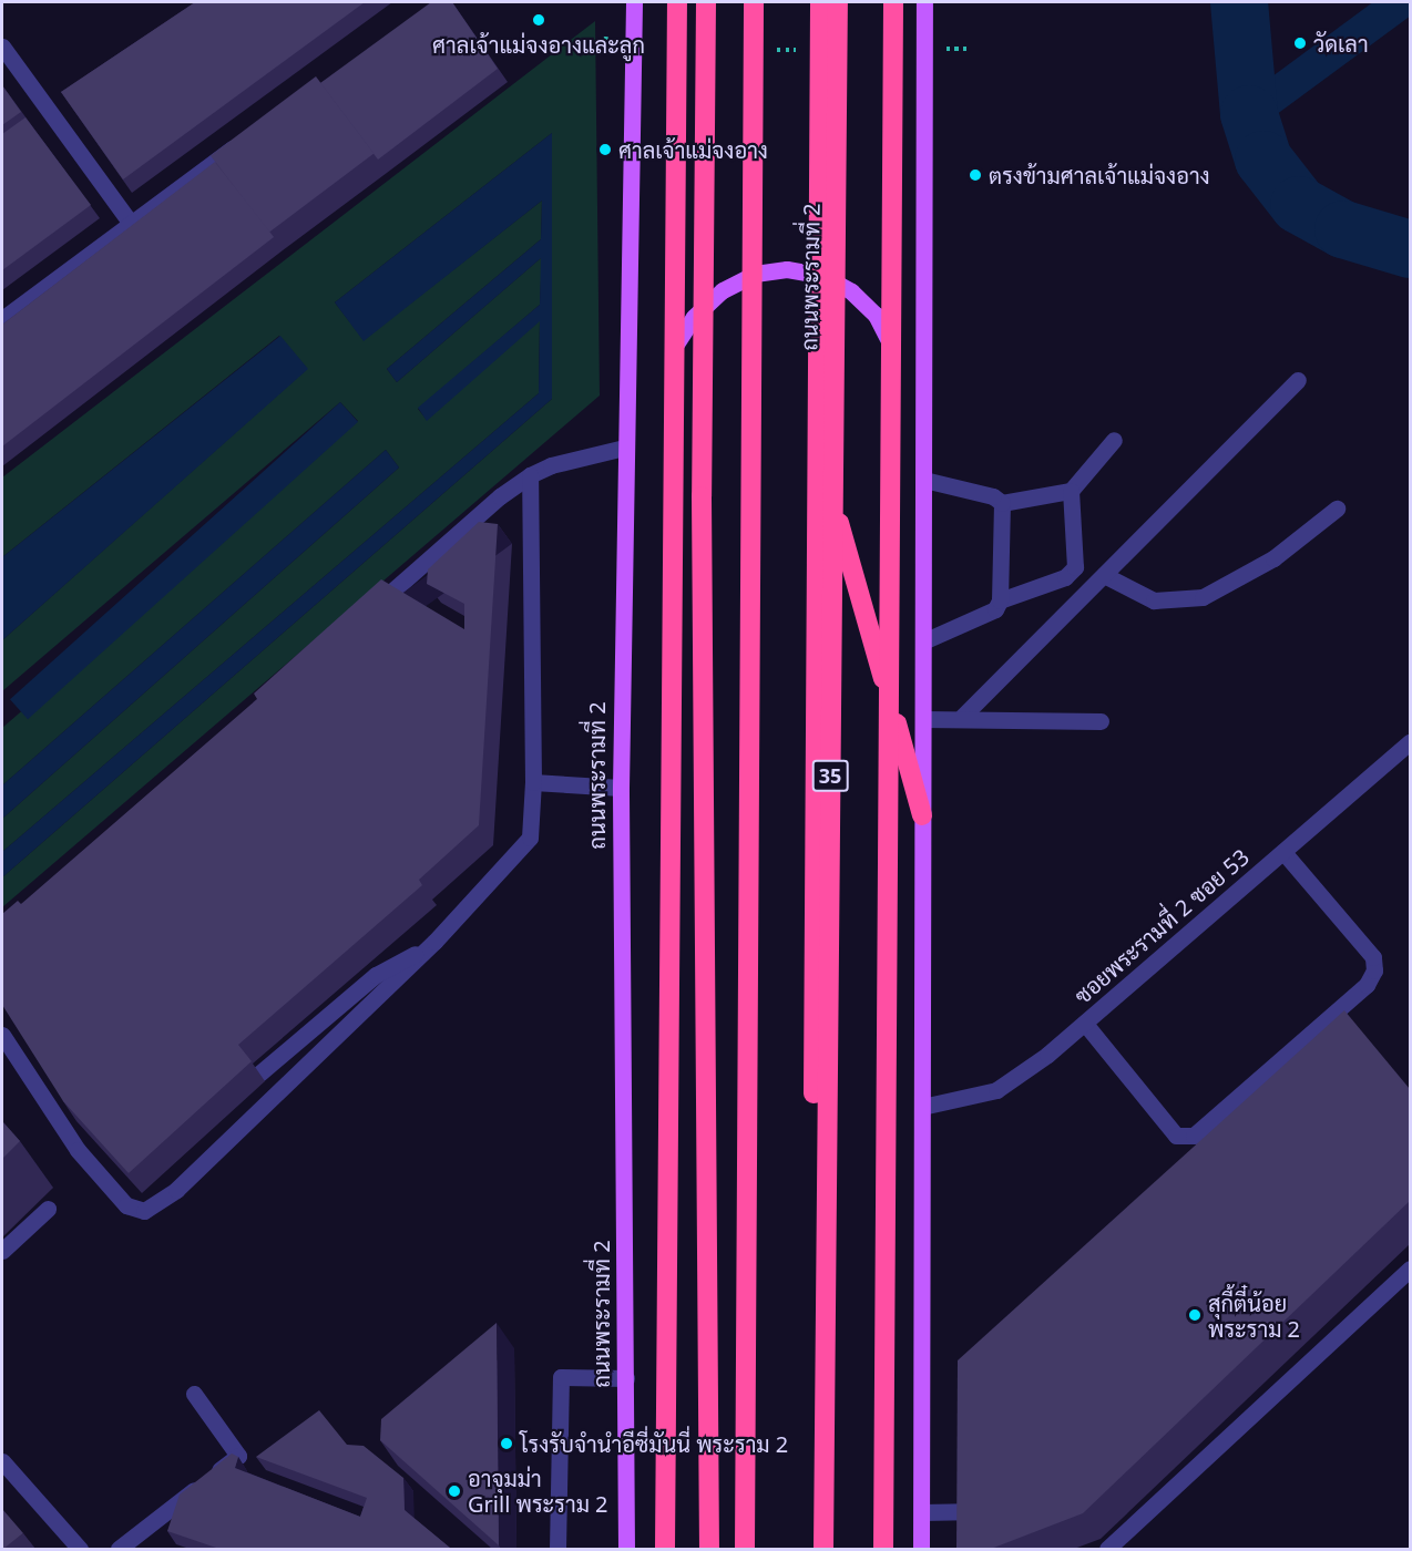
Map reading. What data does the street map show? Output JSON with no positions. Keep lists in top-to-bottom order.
{
  "streets": {
    "highway": ["ถนนพระรามที่ 2", "35"],
    "street": ["ซอยพระรามที่ 2 ซอย 53"]
  },
  "places": [
    "ศาลเจ้าแม่จงอางและลูก",
    "วัดเลา",
    "ศาลเจ้าแม่จงอาง",
    "ตรงข้ามศาลเจ้าแม่จงอาง",
    "สุกี้ตี๋น้อย พระราม 2",
    "โรงรับจำนำอีซี่มันนี่ พระราม 2",
    "อาจุมม่า Grill พระราม 2"
  ]
}
